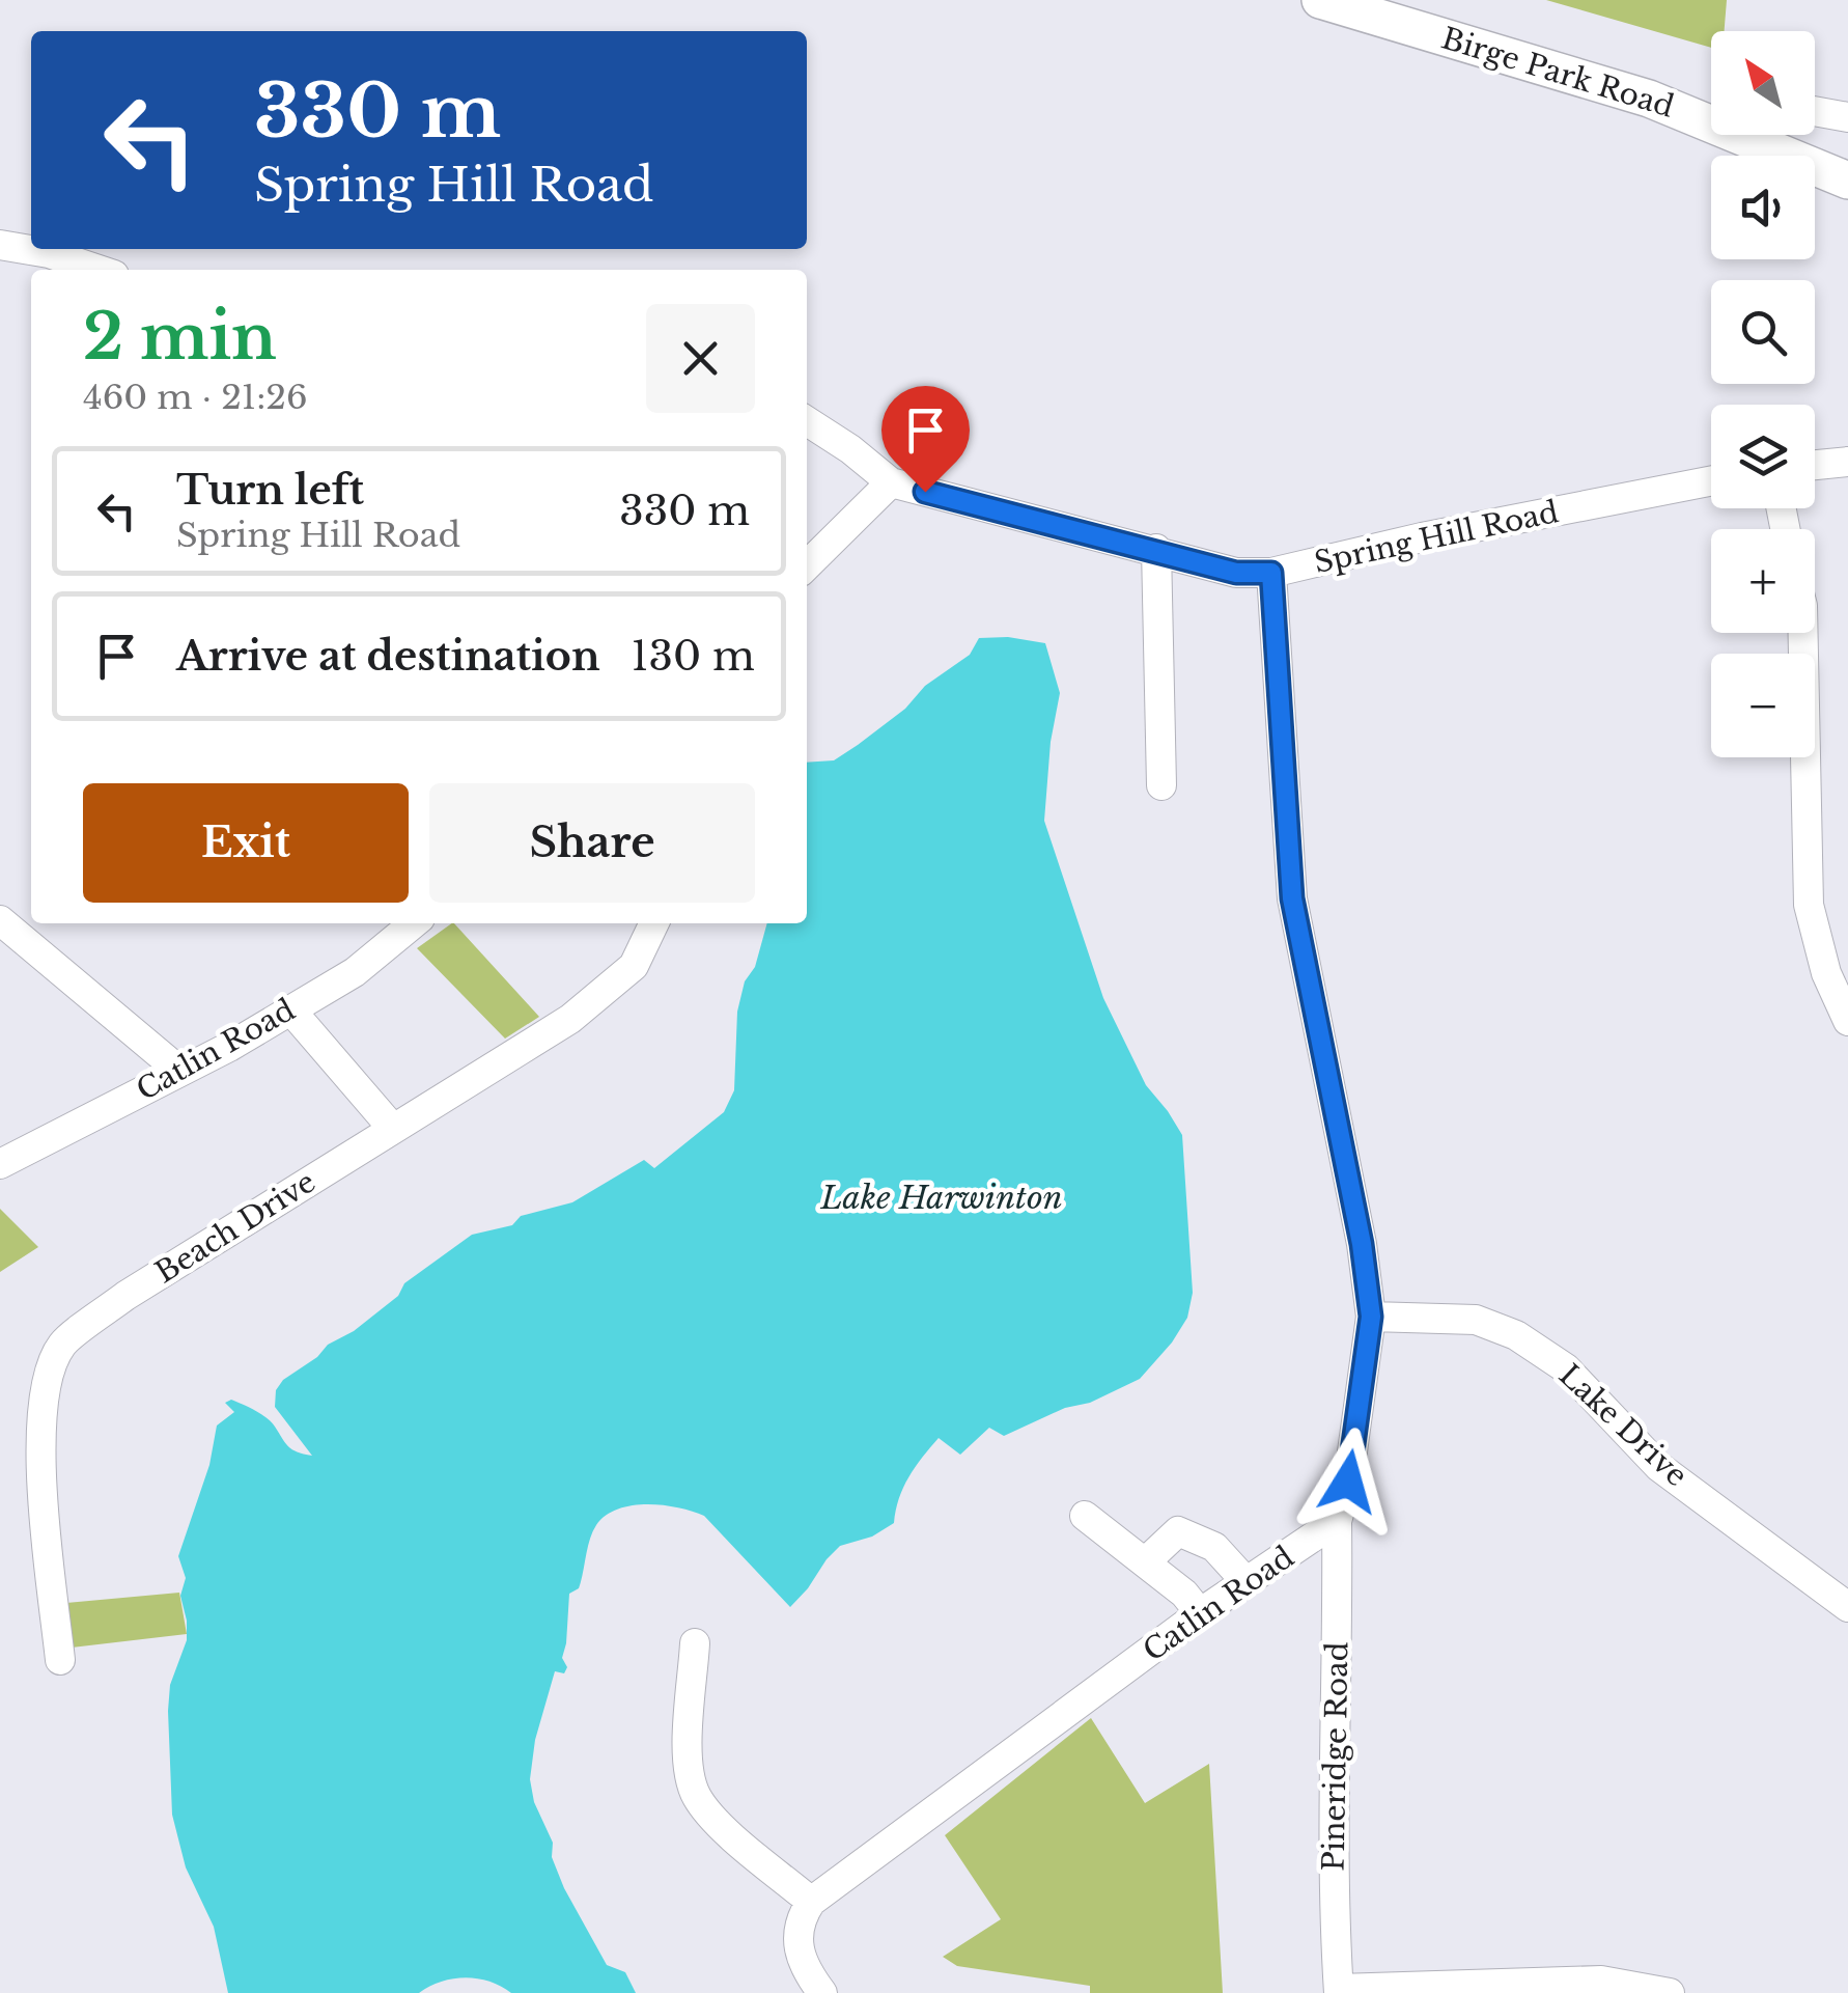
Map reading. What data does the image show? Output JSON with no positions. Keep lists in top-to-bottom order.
{
  "streets": {
    "main road": ["Birge Park Road"],
    "street": [
      "Spring Hill Road",
      "Catlin Road",
      "Beach Drive",
      "Lake Drive",
      "Pineridge Road"
    ]
  },
  "crossings": [
    ["Catlin Road", "Pineridge Road"]
  ],
  "water": ["Lake Harwinton"],
  "north": "top left",
  "page": {
    "map_buttons": ["+", "−"],
    "turn": ["330 m", "Spring Hill Road"],
    "heading": ["2 min", "460 m · 21:26"],
    "list": [
      {
        "name": "Turn left",
        "note": "Spring Hill Road",
        "value": "330 m"
      },
      {
        "name": "Arrive at destination",
        "value": "130 m"
      }
    ],
    "buttons": ["Exit", "Share"]
  }
}
